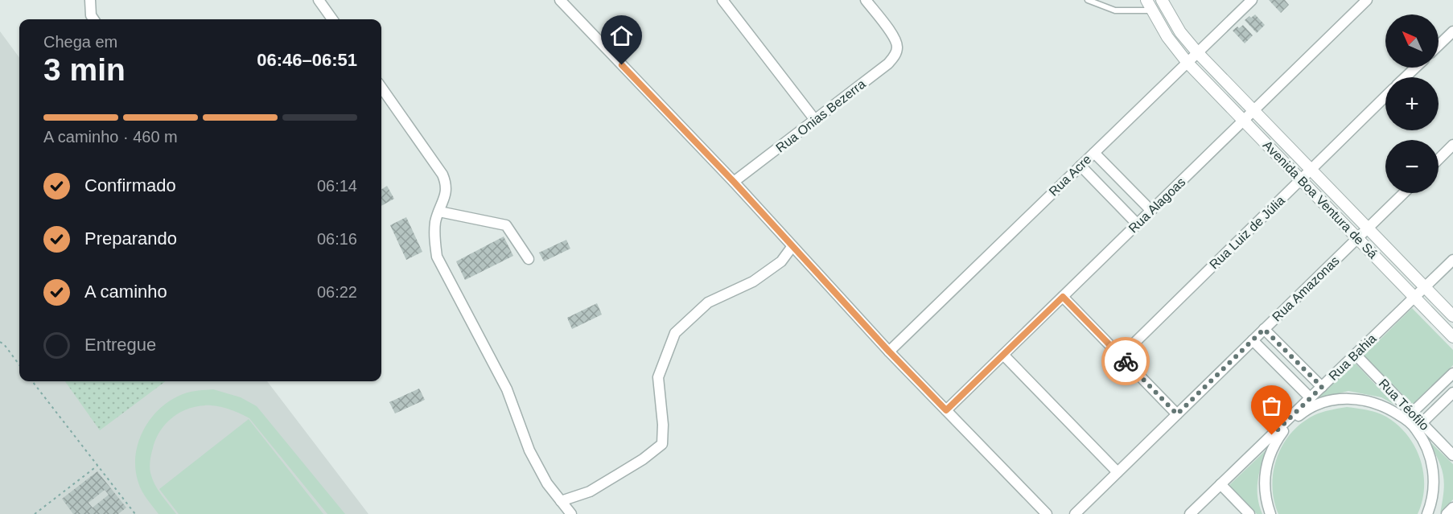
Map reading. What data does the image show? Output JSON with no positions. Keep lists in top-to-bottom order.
{
  "streets": {
    "street": [
      "Rua Onias Bezerra",
      "Rua Acre",
      "Avenida Boa Ventura de Sá",
      "Rua Alagoas",
      "Rua Luiz de Júlia",
      "Rua Amazonas",
      "Rua Bahia",
      "Rua Téofilo"
    ]
  },
  "crossings": [
    ["Rua Acre", "Avenida Boa Ventura de Sá"],
    ["Avenida Boa Ventura de Sá", "Rua Alagoas"],
    ["Avenida Boa Ventura de Sá", "Rua Luiz de Júlia"],
    ["Avenida Boa Ventura de Sá", "Rua Amazonas"],
    ["Avenida Boa Ventura de Sá", "Rua Bahia"],
    ["Rua Bahia", "Rua Téofilo"]
  ],
  "north": "top left",
  "page": {
    "map_buttons": ["+", "−"],
    "heading": ["3 min", "Chega em", "06:46–06:51"],
    "bar": "A caminho · 460 m",
    "list": [
      ["Confirmado", "06:14"],
      ["Preparando", "06:16"],
      ["A caminho", "06:22"],
      "Entregue"
    ]
  }
}
